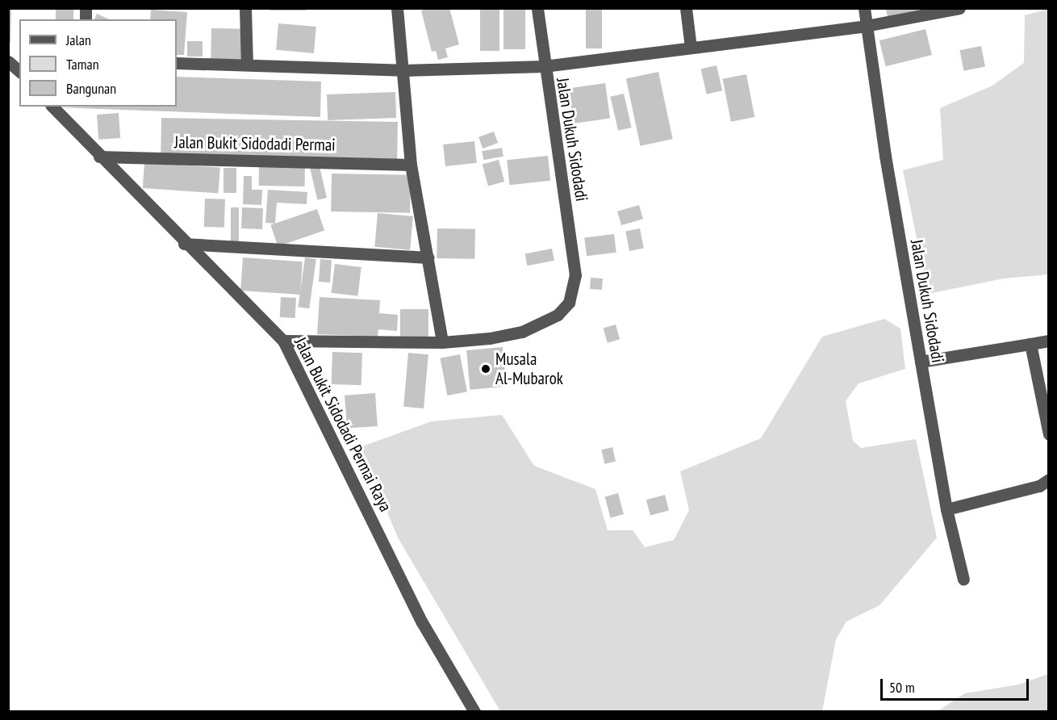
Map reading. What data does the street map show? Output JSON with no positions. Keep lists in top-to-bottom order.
{
  "streets": {
    "street": ["Jalan Dukuh Sidodadi", "Jalan Bukit Sidodadi Permai", "Jalan Bukit Sidodadi Permai Raya"]
  },
  "crossings": [
    ["Jalan Bukit Sidodadi Permai", "Jalan Bukit Sidodadi Permai Raya"]
  ],
  "places": ["Musala Al-Mubarok"],
  "legend": ["Jalan", "Taman", "Bangunan"],
  "scale_bar": "50 m"
}
